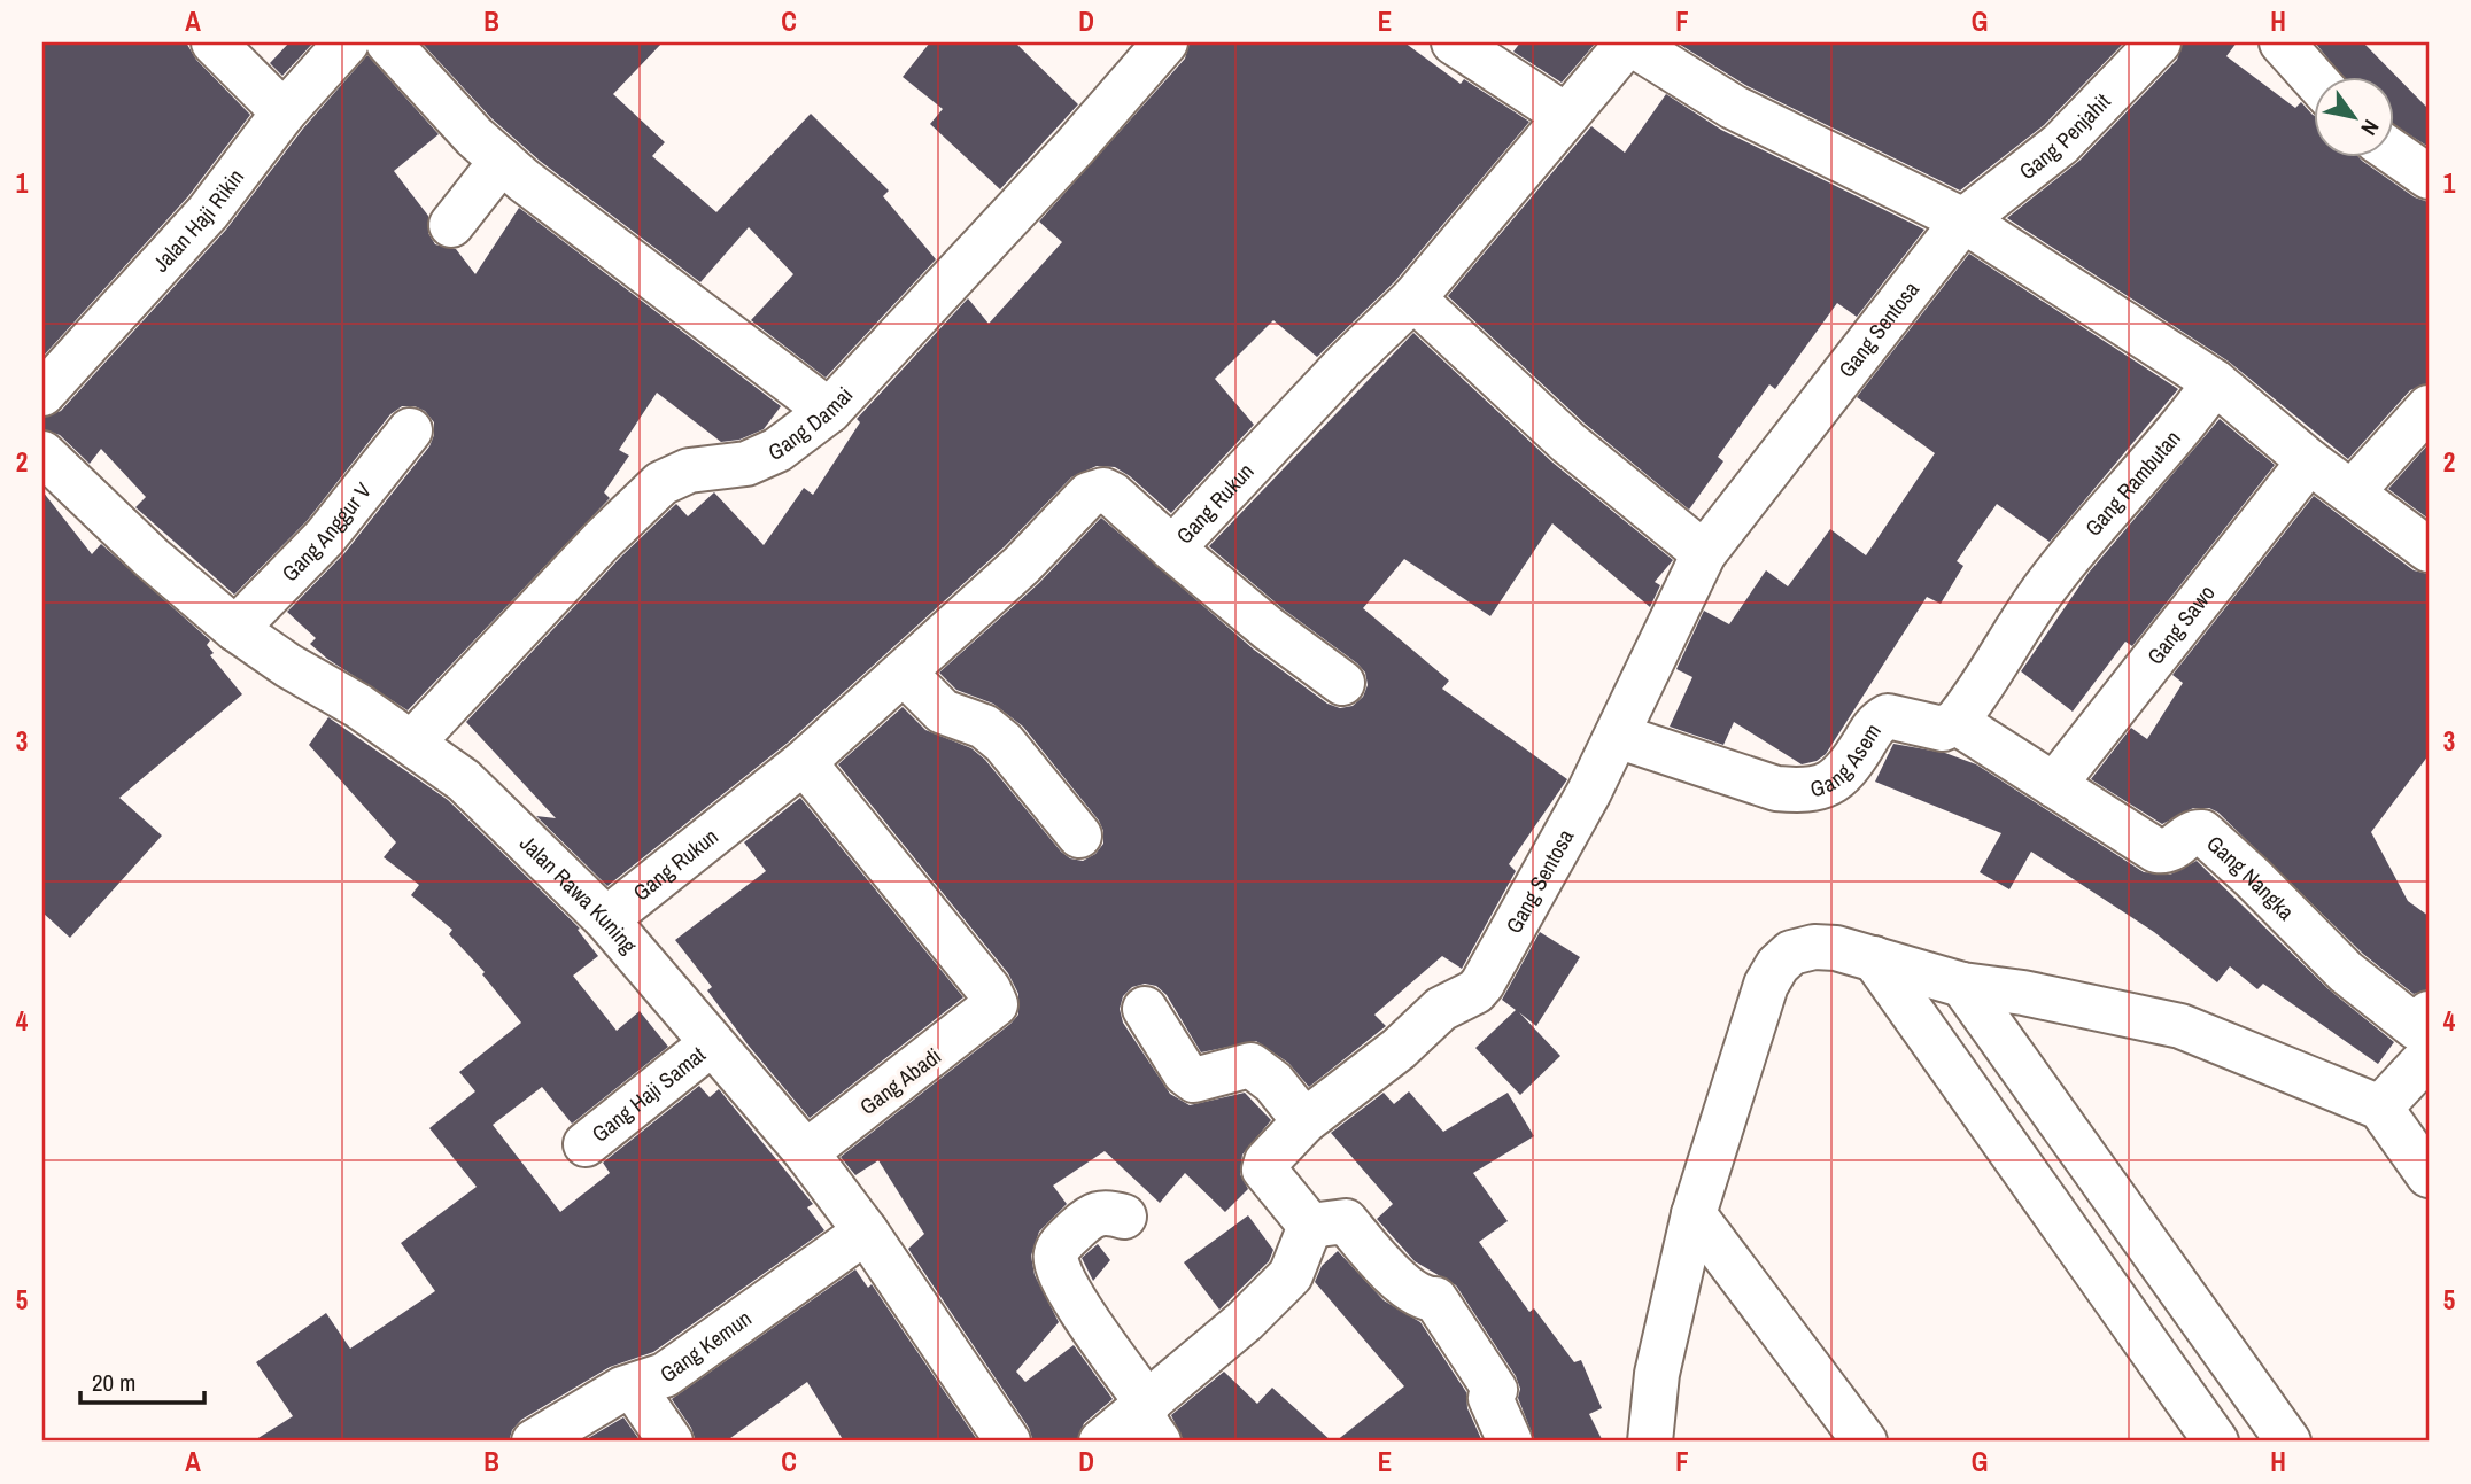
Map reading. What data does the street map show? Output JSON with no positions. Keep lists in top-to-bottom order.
{
  "streets": {
    "street": [
      "Gang Penjahit",
      "Jalan Haji Rikin",
      "Gang Sentosa",
      "Gang Damai",
      "Gang Rambutan",
      "Gang Rukun",
      "Gang Anggur V",
      "Gang Sawo",
      "Gang Asem",
      "Gang Nangka",
      "Jalan Rawa Kuning",
      "Gang Abadi",
      "Gang Haji Samat",
      "Gang Kemun"
    ]
  },
  "crossings": [
    ["Gang Penjahit", "Gang Sentosa"],
    ["Gang Sentosa", "Gang Asem"],
    ["Gang Damai", "Jalan Rawa Kuning"],
    ["Gang Rambutan", "Gang Asem"],
    ["Gang Rukun", "Jalan Rawa Kuning"],
    ["Gang Rukun", "Gang Abadi"],
    ["Gang Anggur V", "Jalan Rawa Kuning"],
    ["Gang Sawo", "Gang Nangka"],
    ["Jalan Rawa Kuning", "Gang Abadi"],
    ["Jalan Rawa Kuning", "Gang Haji Samat"],
    ["Jalan Rawa Kuning", "Gang Kemun"]
  ],
  "scale_bar": "20 m",
  "north": "bottom right",
  "grid": {
    "columns": [
      "A",
      "B",
      "C",
      "D",
      "E",
      "F",
      "G",
      "H"
    ],
    "rows": [
      "1",
      "2",
      "3",
      "4",
      "5"
    ]
  }
}
